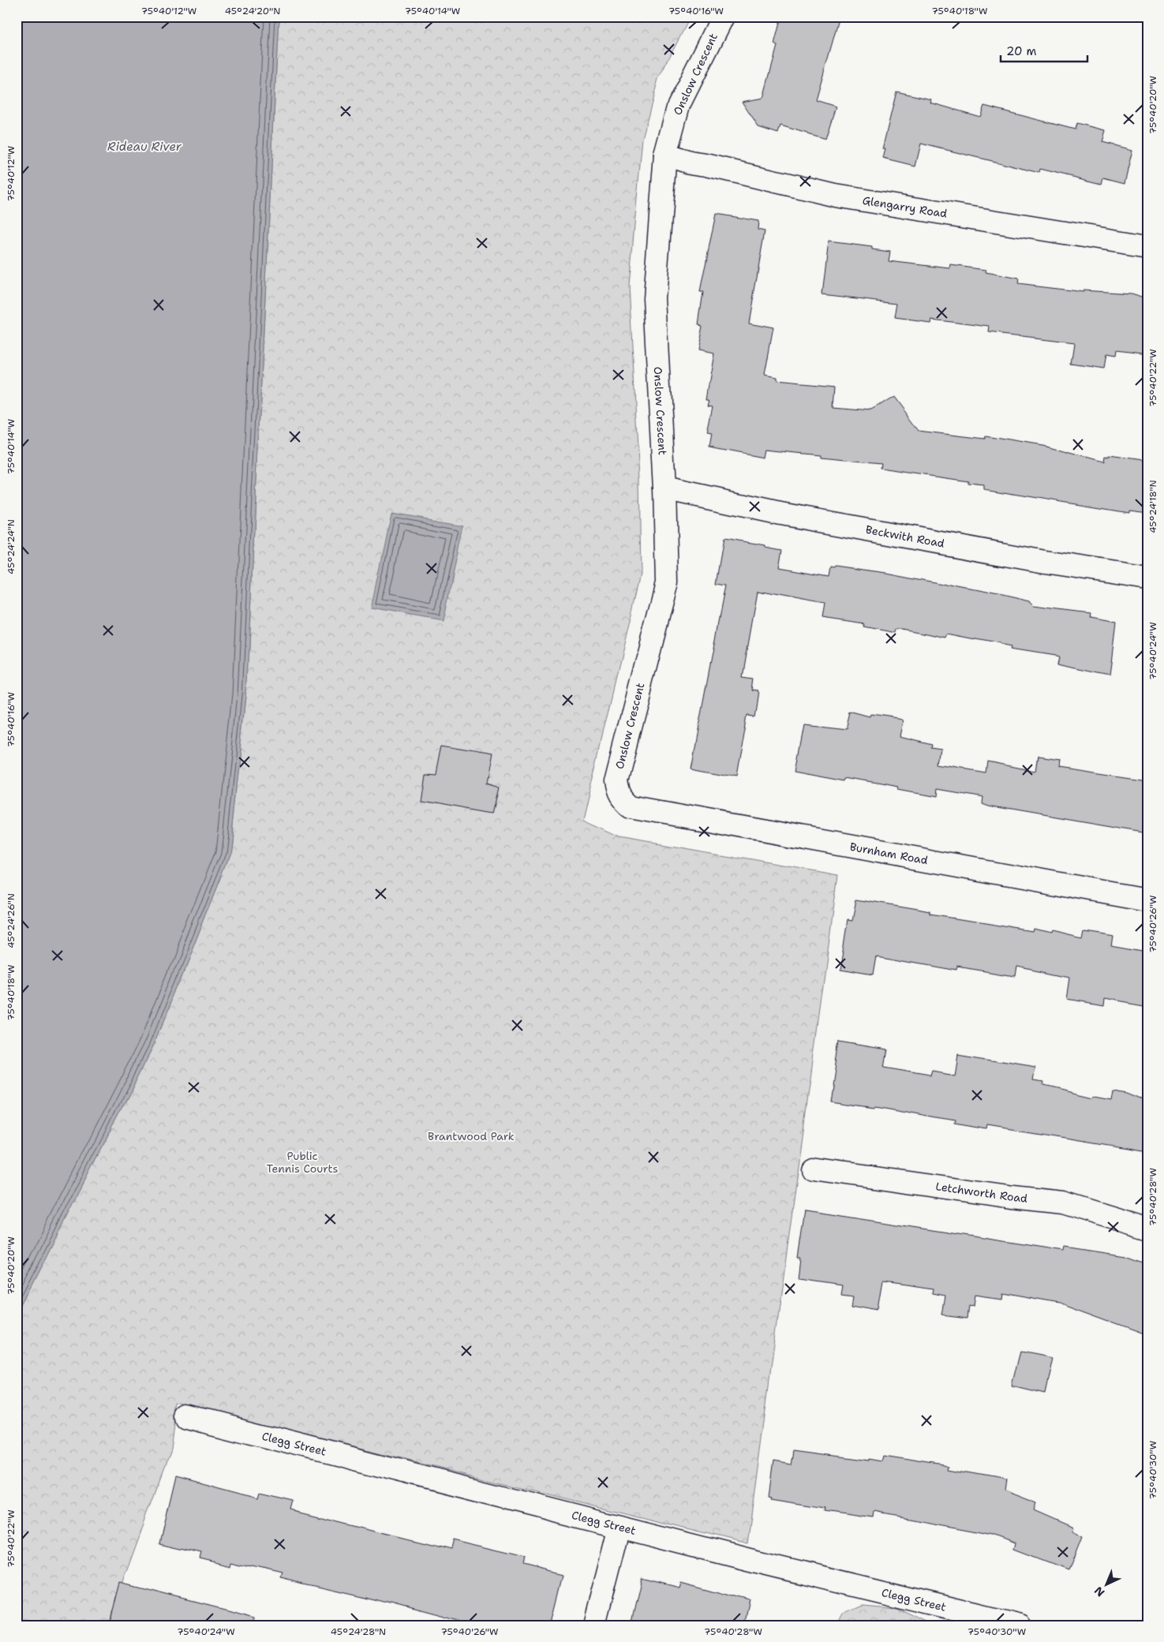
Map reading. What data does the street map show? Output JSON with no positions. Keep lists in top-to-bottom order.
{
  "streets": {
    "street": [
      "Onslow Crescent",
      "Glengarry Road",
      "Beckwith Road",
      "Burnham Road",
      "Letchworth Road",
      "Clegg Street"
    ]
  },
  "crossings": [
    ["Onslow Crescent", "Glengarry Road"],
    ["Onslow Crescent", "Beckwith Road"],
    ["Onslow Crescent", "Burnham Road"]
  ],
  "water": ["Rideau River"],
  "parks": ["Brantwood Park", "Public Tennis Courts"],
  "scale_bar": "20 m",
  "north": "bottom left",
  "coordinates": [
    "75°40'12\"W",
    "45°24'20\"N",
    "75°40'14\"W",
    "75°40'16\"W",
    "75°40'18\"W",
    "75°40'20\"W",
    "75°40'22\"W",
    "45°24'18\"N",
    "45°24'24\"N",
    "75°40'24\"W",
    "45°24'26\"N",
    "75°40'26\"W",
    "75°40'28\"W",
    "75°40'30\"W",
    "45°24'28\"N"
  ]
}
